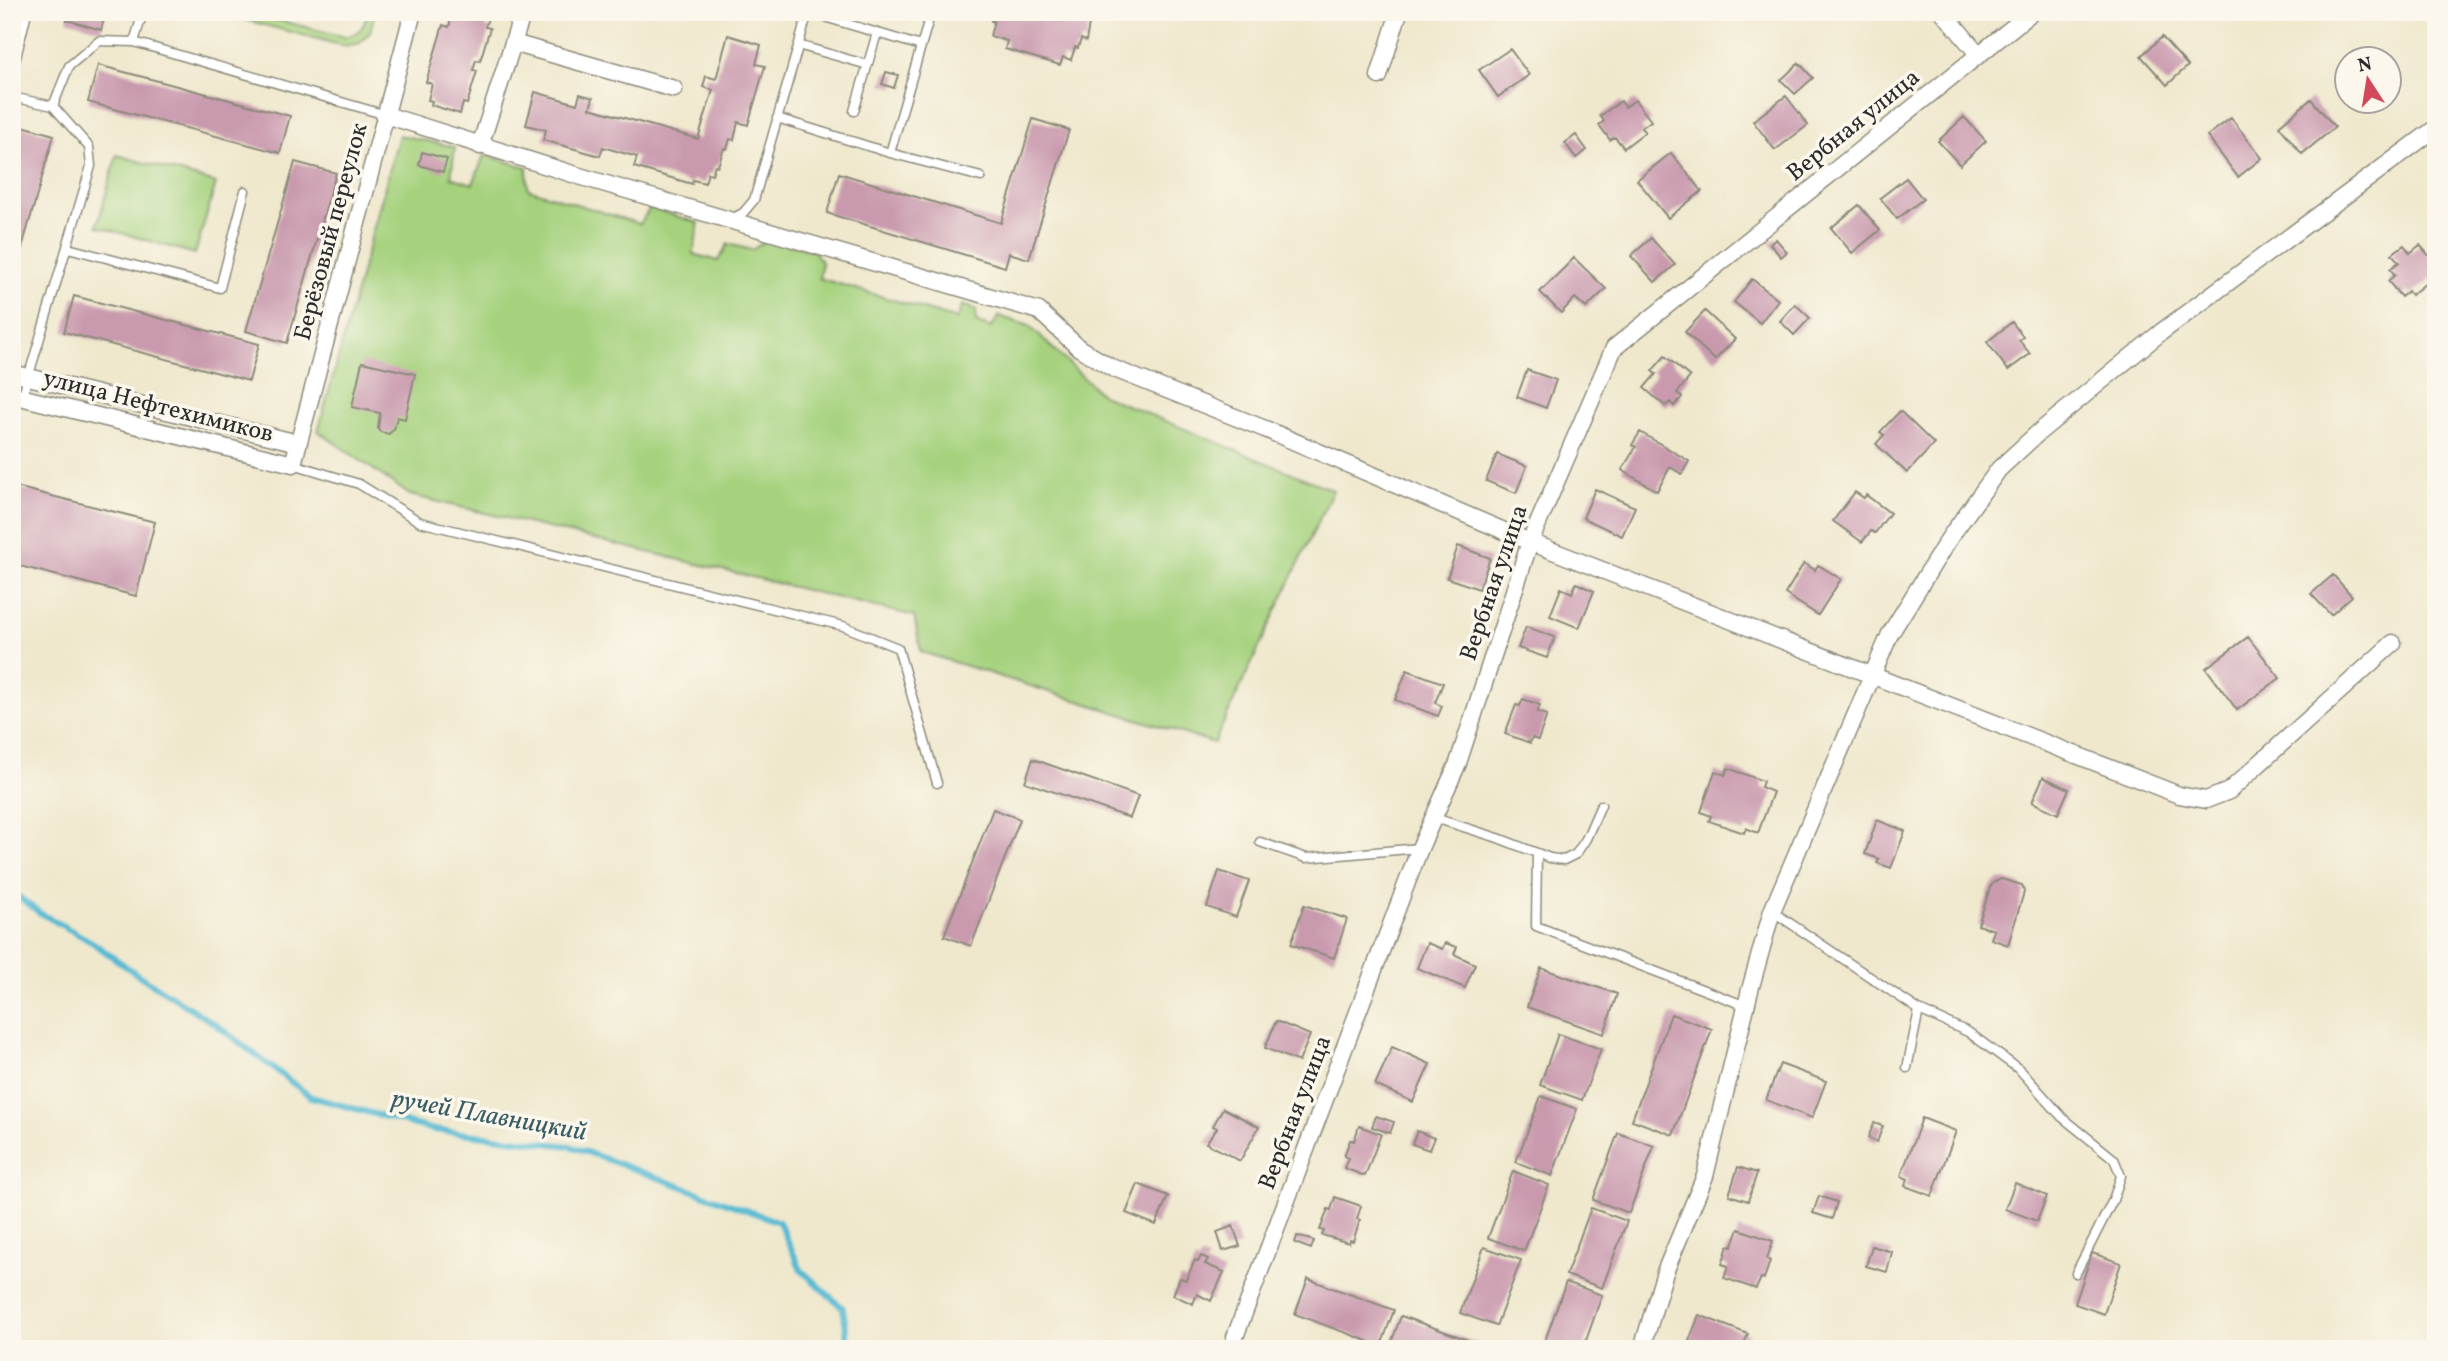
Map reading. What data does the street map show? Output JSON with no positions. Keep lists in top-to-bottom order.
{
  "streets": {
    "street": ["Вербная улица", "Берёзовый переулок", "улица Нефтехимиков"]
  },
  "crossings": [
    ["Берёзовый переулок", "улица Нефтехимиков"]
  ],
  "water": ["ручей Плавницкий"],
  "north": "top"
}
